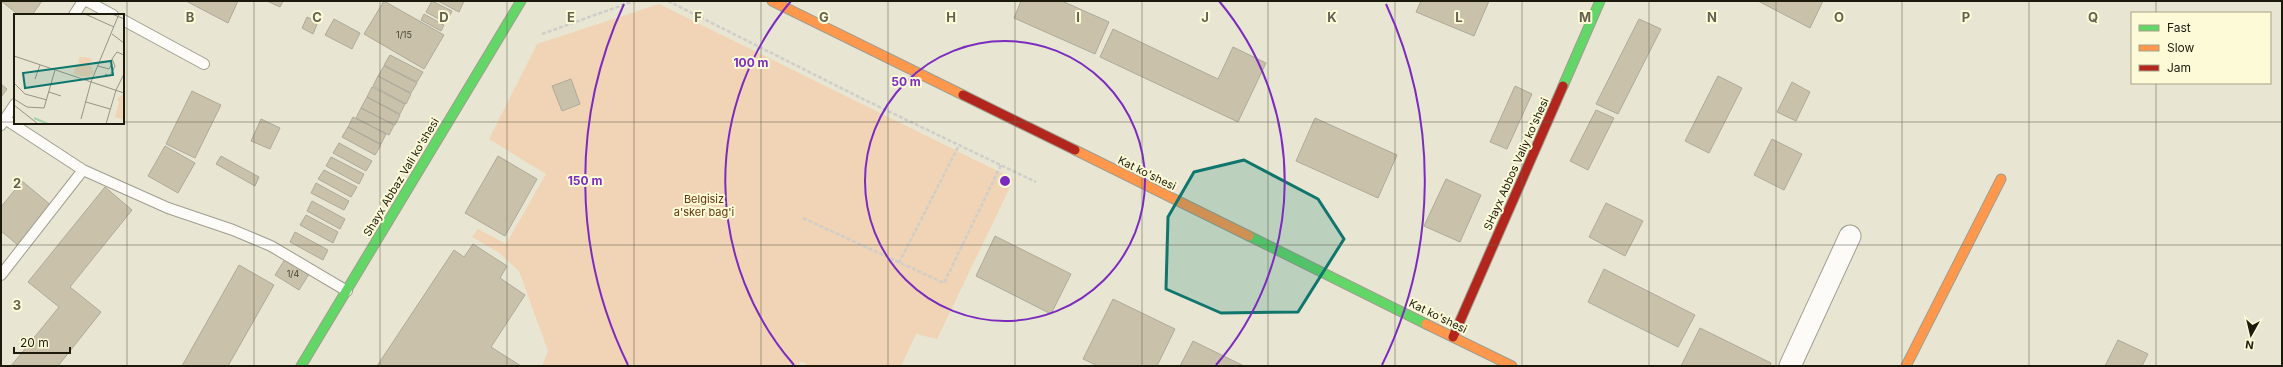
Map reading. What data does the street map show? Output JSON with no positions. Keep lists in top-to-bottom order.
{
  "streets": {
    "street": ["SHayx Abbos Valiy ko'shesi", "Kat ko'shesi", "Shayx Abbaz Vali ko'shesi"]
  },
  "crossings": [
    ["SHayx Abbos Valiy ko'shesi", "Kat ko'shesi"]
  ],
  "parks": ["Belgisiz a'sker bag'i"],
  "house_numbers": ["1/15", "1/4"],
  "legend": ["Fast", "Slow", "Jam"],
  "scale_bar": "20 m",
  "north": "bottom",
  "grid": {
    "columns": [
      "B",
      "C",
      "D",
      "E",
      "F",
      "G",
      "H",
      "I",
      "J",
      "K",
      "L",
      "M",
      "N",
      "O",
      "P",
      "Q"
    ],
    "rows": ["2", "3"]
  },
  "rings": ["100 m", "50 m", "150 m"]
}
